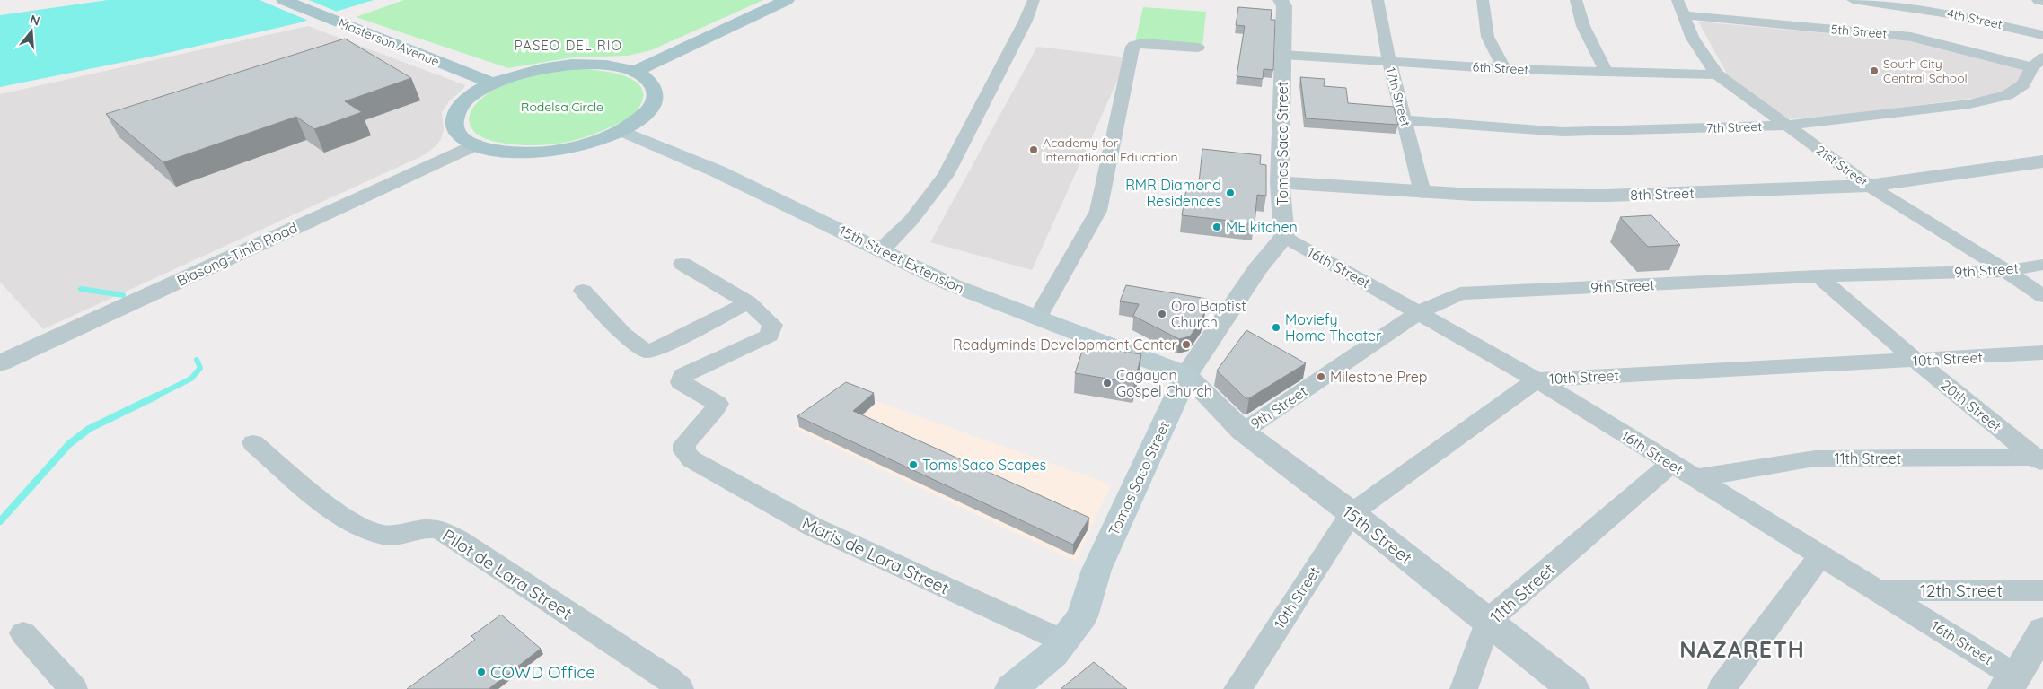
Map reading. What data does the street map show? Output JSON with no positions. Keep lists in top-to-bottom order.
{
  "streets": {
    "main road": ["Masterson Avenue", "Tomas Saco Street", "15th Street Extension"],
    "street": [
      "4th Street",
      "5th Street",
      "6th Street",
      "17th Street",
      "7th Street",
      "21st Street",
      "8th Street",
      "Biasong-Tinib Road",
      "16th Street",
      "9th Street",
      "10th Street",
      "20th Street",
      "11th Street",
      "15th Street",
      "Maris de Lara Street",
      "Pilot de Lara Street",
      "12th Street"
    ]
  },
  "crossings": [
    ["5th Street", "7th Street"],
    ["5th Street", "21st Street"],
    ["6th Street", "17th Street"],
    ["6th Street", "Tomas Saco Street"],
    ["6th Street", "21st Street"],
    ["17th Street", "7th Street"],
    ["17th Street", "8th Street"],
    ["7th Street", "21st Street"],
    ["Tomas Saco Street", "8th Street"],
    ["Tomas Saco Street", "15th Street Extension"],
    ["Tomas Saco Street", "16th Street"],
    ["Tomas Saco Street", "15th Street"],
    ["Tomas Saco Street", "Maris de Lara Street"],
    ["21st Street", "8th Street"],
    ["21st Street", "9th Street"],
    ["15th Street Extension", "15th Street"],
    ["16th Street", "9th Street"],
    ["16th Street", "10th Street"],
    ["16th Street", "11th Street"],
    ["16th Street", "12th Street"],
    ["9th Street", "20th Street"],
    ["9th Street", "15th Street"],
    ["10th Street", "20th Street"],
    ["10th Street", "15th Street"],
    ["20th Street", "11th Street"],
    ["11th Street", "15th Street"]
  ],
  "districts": ["PASEO DEL RIO", "NAZARETH"],
  "parks": ["Rodelsa Circle"],
  "places": [
    "South City Central School",
    "Academy for International Education",
    "RMR Diamond Residences",
    "ME kitchen",
    "Oro Baptist Church",
    "Moviefy Home Theater",
    "Readyminds Development Center",
    "Milestone Prep",
    "Cagayan Gospel Church",
    "Toms Saco Scapes",
    "COWD Office"
  ],
  "north": "top"
}
